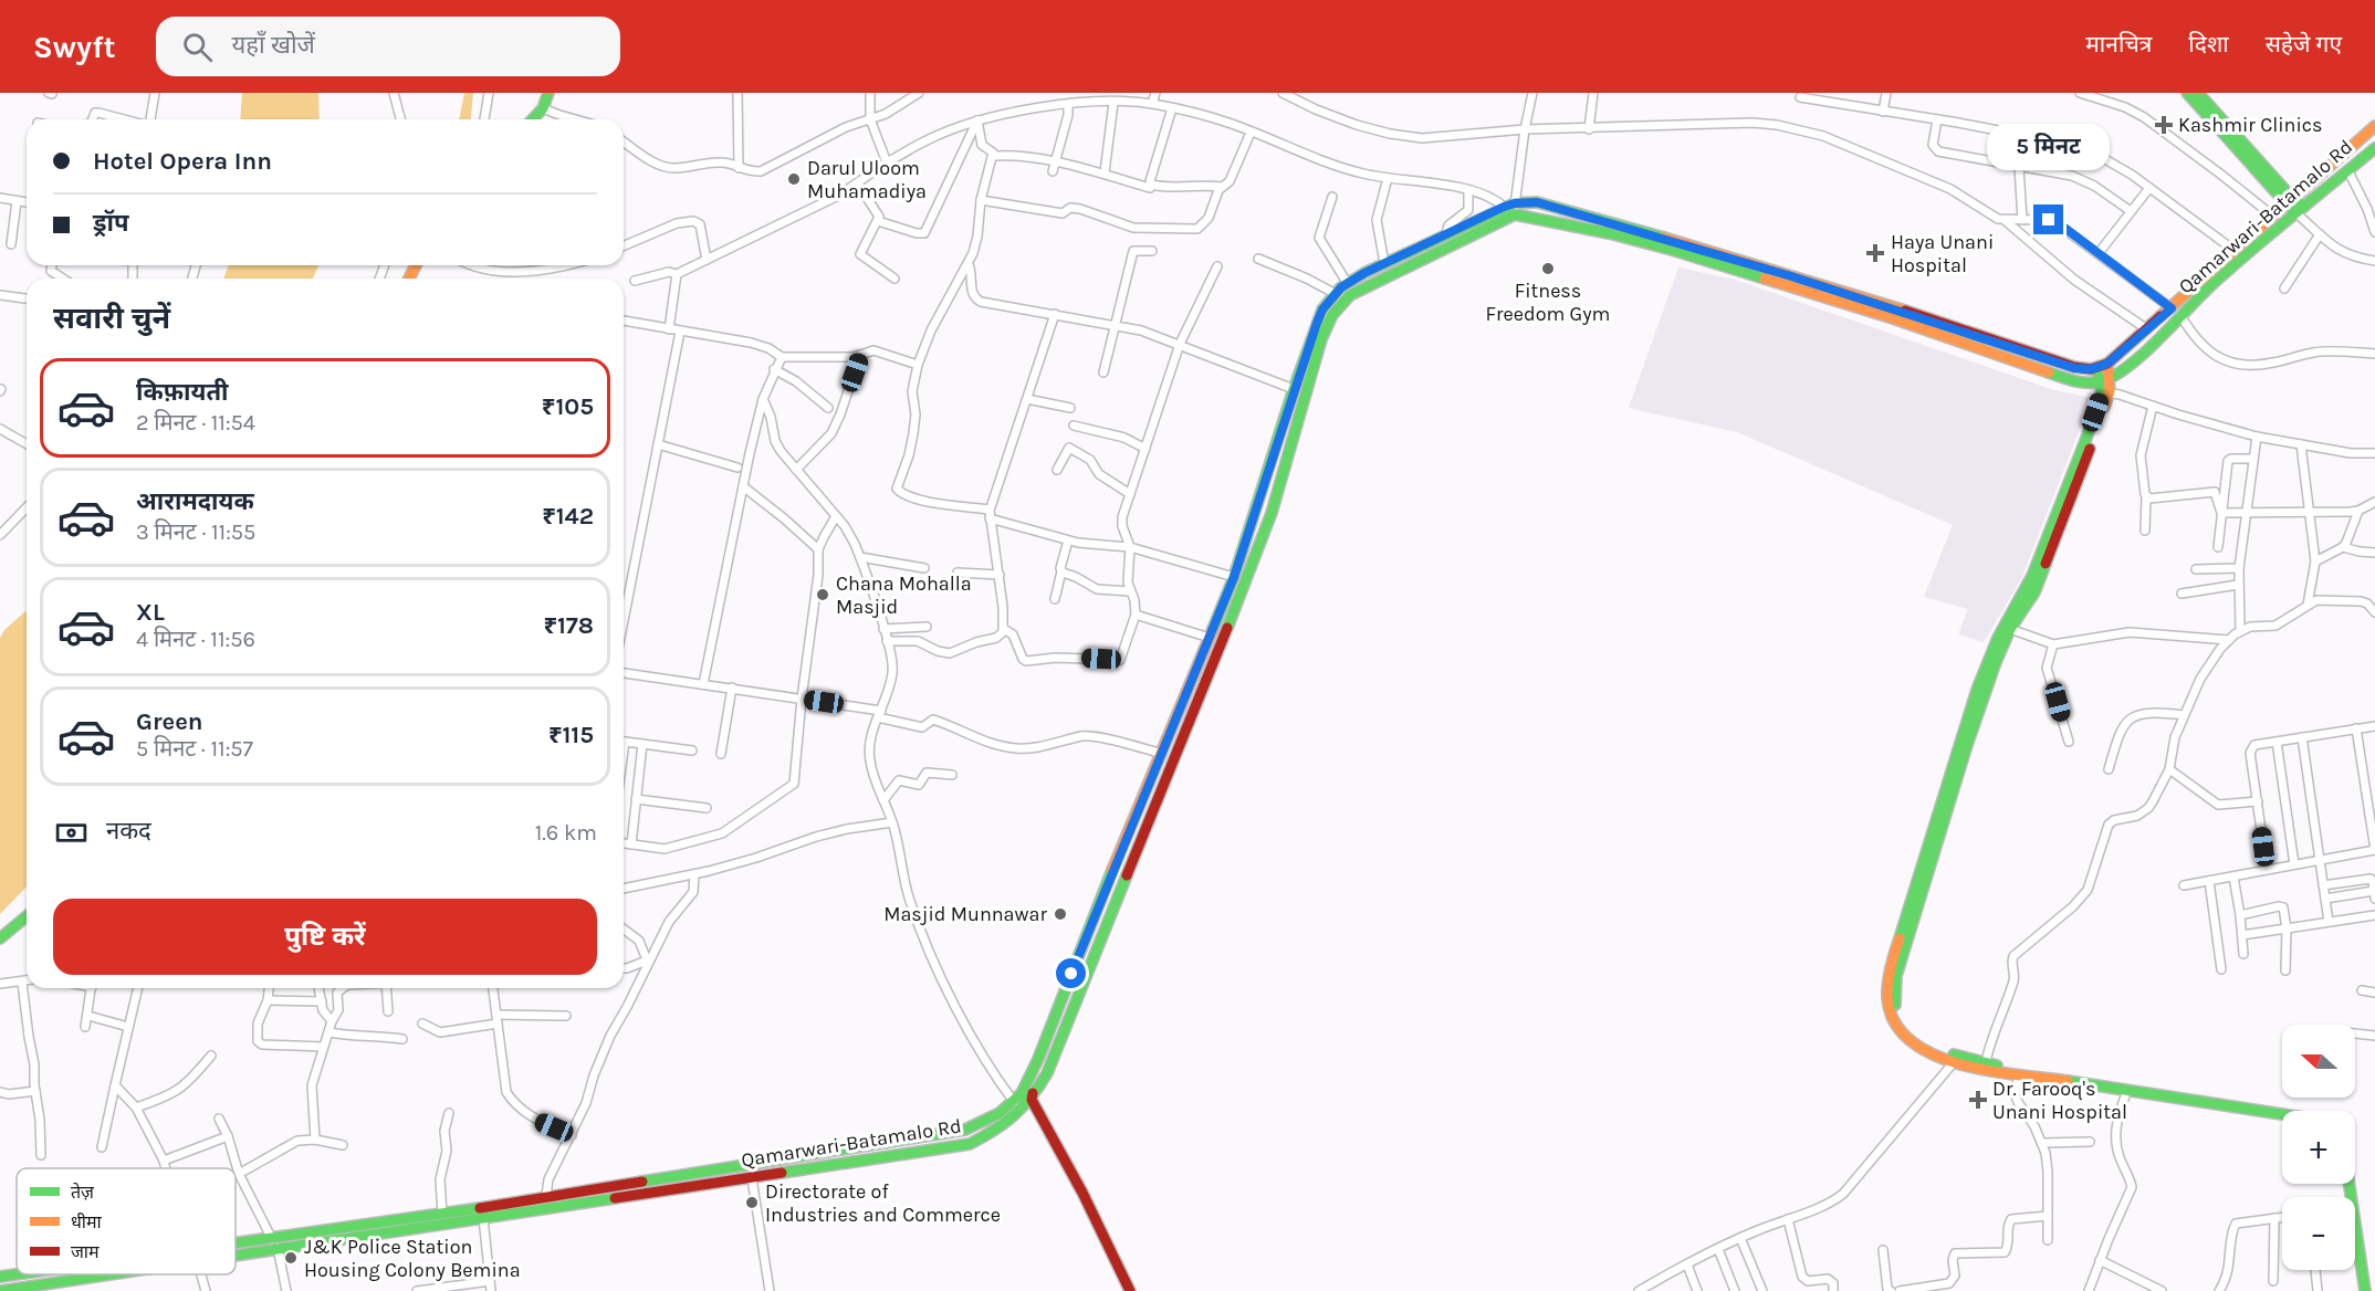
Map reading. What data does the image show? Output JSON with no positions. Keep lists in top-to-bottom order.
{
  "streets": {
    "main road": ["Qamarwari-Batamalo Rd"]
  },
  "places": {
    "health": ["Kashmir Clinics", "Haya Unani Hospital", "Dr. Farooq's Unani Hospital"],
    "other": [
      "Darul Uloom Muhamadiya",
      "Fitness Freedom Gym",
      "Chana Mohalla Masjid",
      "Masjid Munnawar",
      "Directorate of Industries and Commerce",
      "J&K Police Station Housing Colony Bemina"
    ]
  },
  "legend": ["तेज़", "धीमा", "जाम"],
  "north": "left",
  "page": {
    "header": "Swyft",
    "search": "यहाँ खोजें",
    "nav": ["मानचित्र", "दिशा", "सहेजे गए"],
    "banner": ["Hotel Opera Inn", "ड्रॉप"],
    "bubble": "5 मिनट",
    "heading": "सवारी चुनें",
    "list": [
      {
        "name": "किफ़ायती",
        "note": "2 मिनट · 11:54",
        "value": "₹105"
      },
      {
        "name": "आरामदायक",
        "note": "3 मिनट · 11:55",
        "value": "₹142"
      },
      {
        "name": "XL",
        "note": "4 मिनट · 11:56",
        "value": "₹178"
      },
      {
        "name": "Green",
        "note": "5 मिनट · 11:57",
        "value": "₹115"
      }
    ],
    "pay": ["नकद", "1.6 km"],
    "buttons": "पुष्टि करें",
    "map_buttons": ["+", "−"]
  }
}
